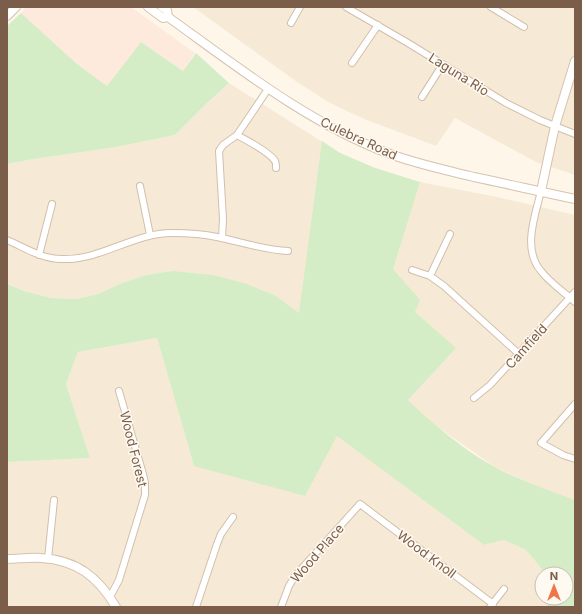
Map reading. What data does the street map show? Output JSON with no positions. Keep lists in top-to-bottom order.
{
  "streets": {
    "main road": ["Culebra Road"],
    "street": [
      "Laguna Rio",
      "Camfield",
      "Wood Forest",
      "Wood Place",
      "Wood Knoll"
    ]
  },
  "crossings": [
    ["Wood Place", "Wood Knoll"]
  ],
  "north": "top"
}
